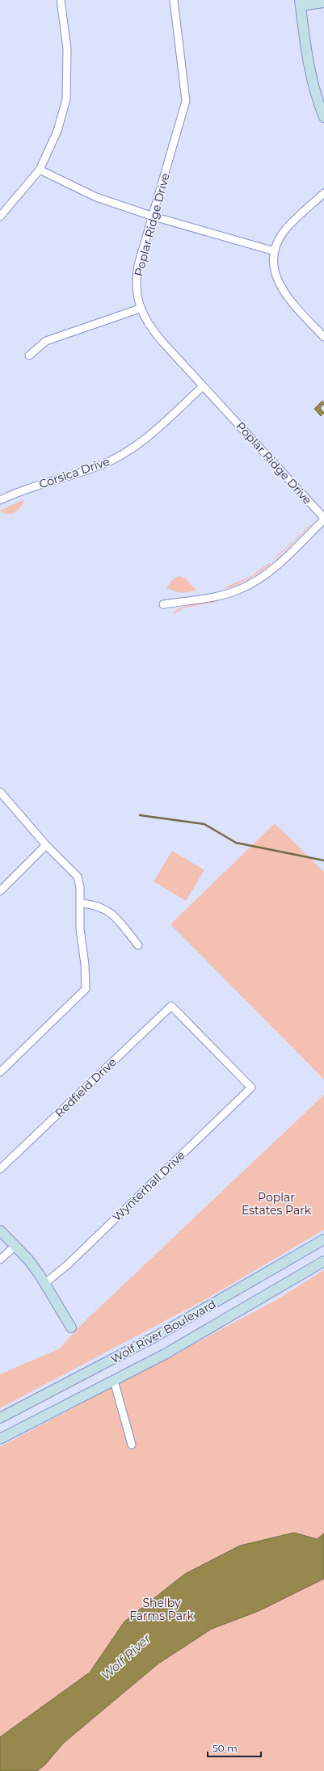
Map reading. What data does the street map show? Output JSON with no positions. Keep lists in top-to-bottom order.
{
  "streets": {
    "main road": ["Wolf River Boulevard"],
    "street": [
      "Poplar Ridge Drive",
      "Corsica Drive",
      "Redfield Drive",
      "Wynterhall Drive"
    ]
  },
  "crossings": [
    ["Poplar Ridge Drive", "Corsica Drive"],
    ["Redfield Drive", "Wynterhall Drive"]
  ],
  "water": ["Wolf River"],
  "parks": ["Poplar Estates Park", "Shelby Farms Park"],
  "scale_bar": "50 m"
}
